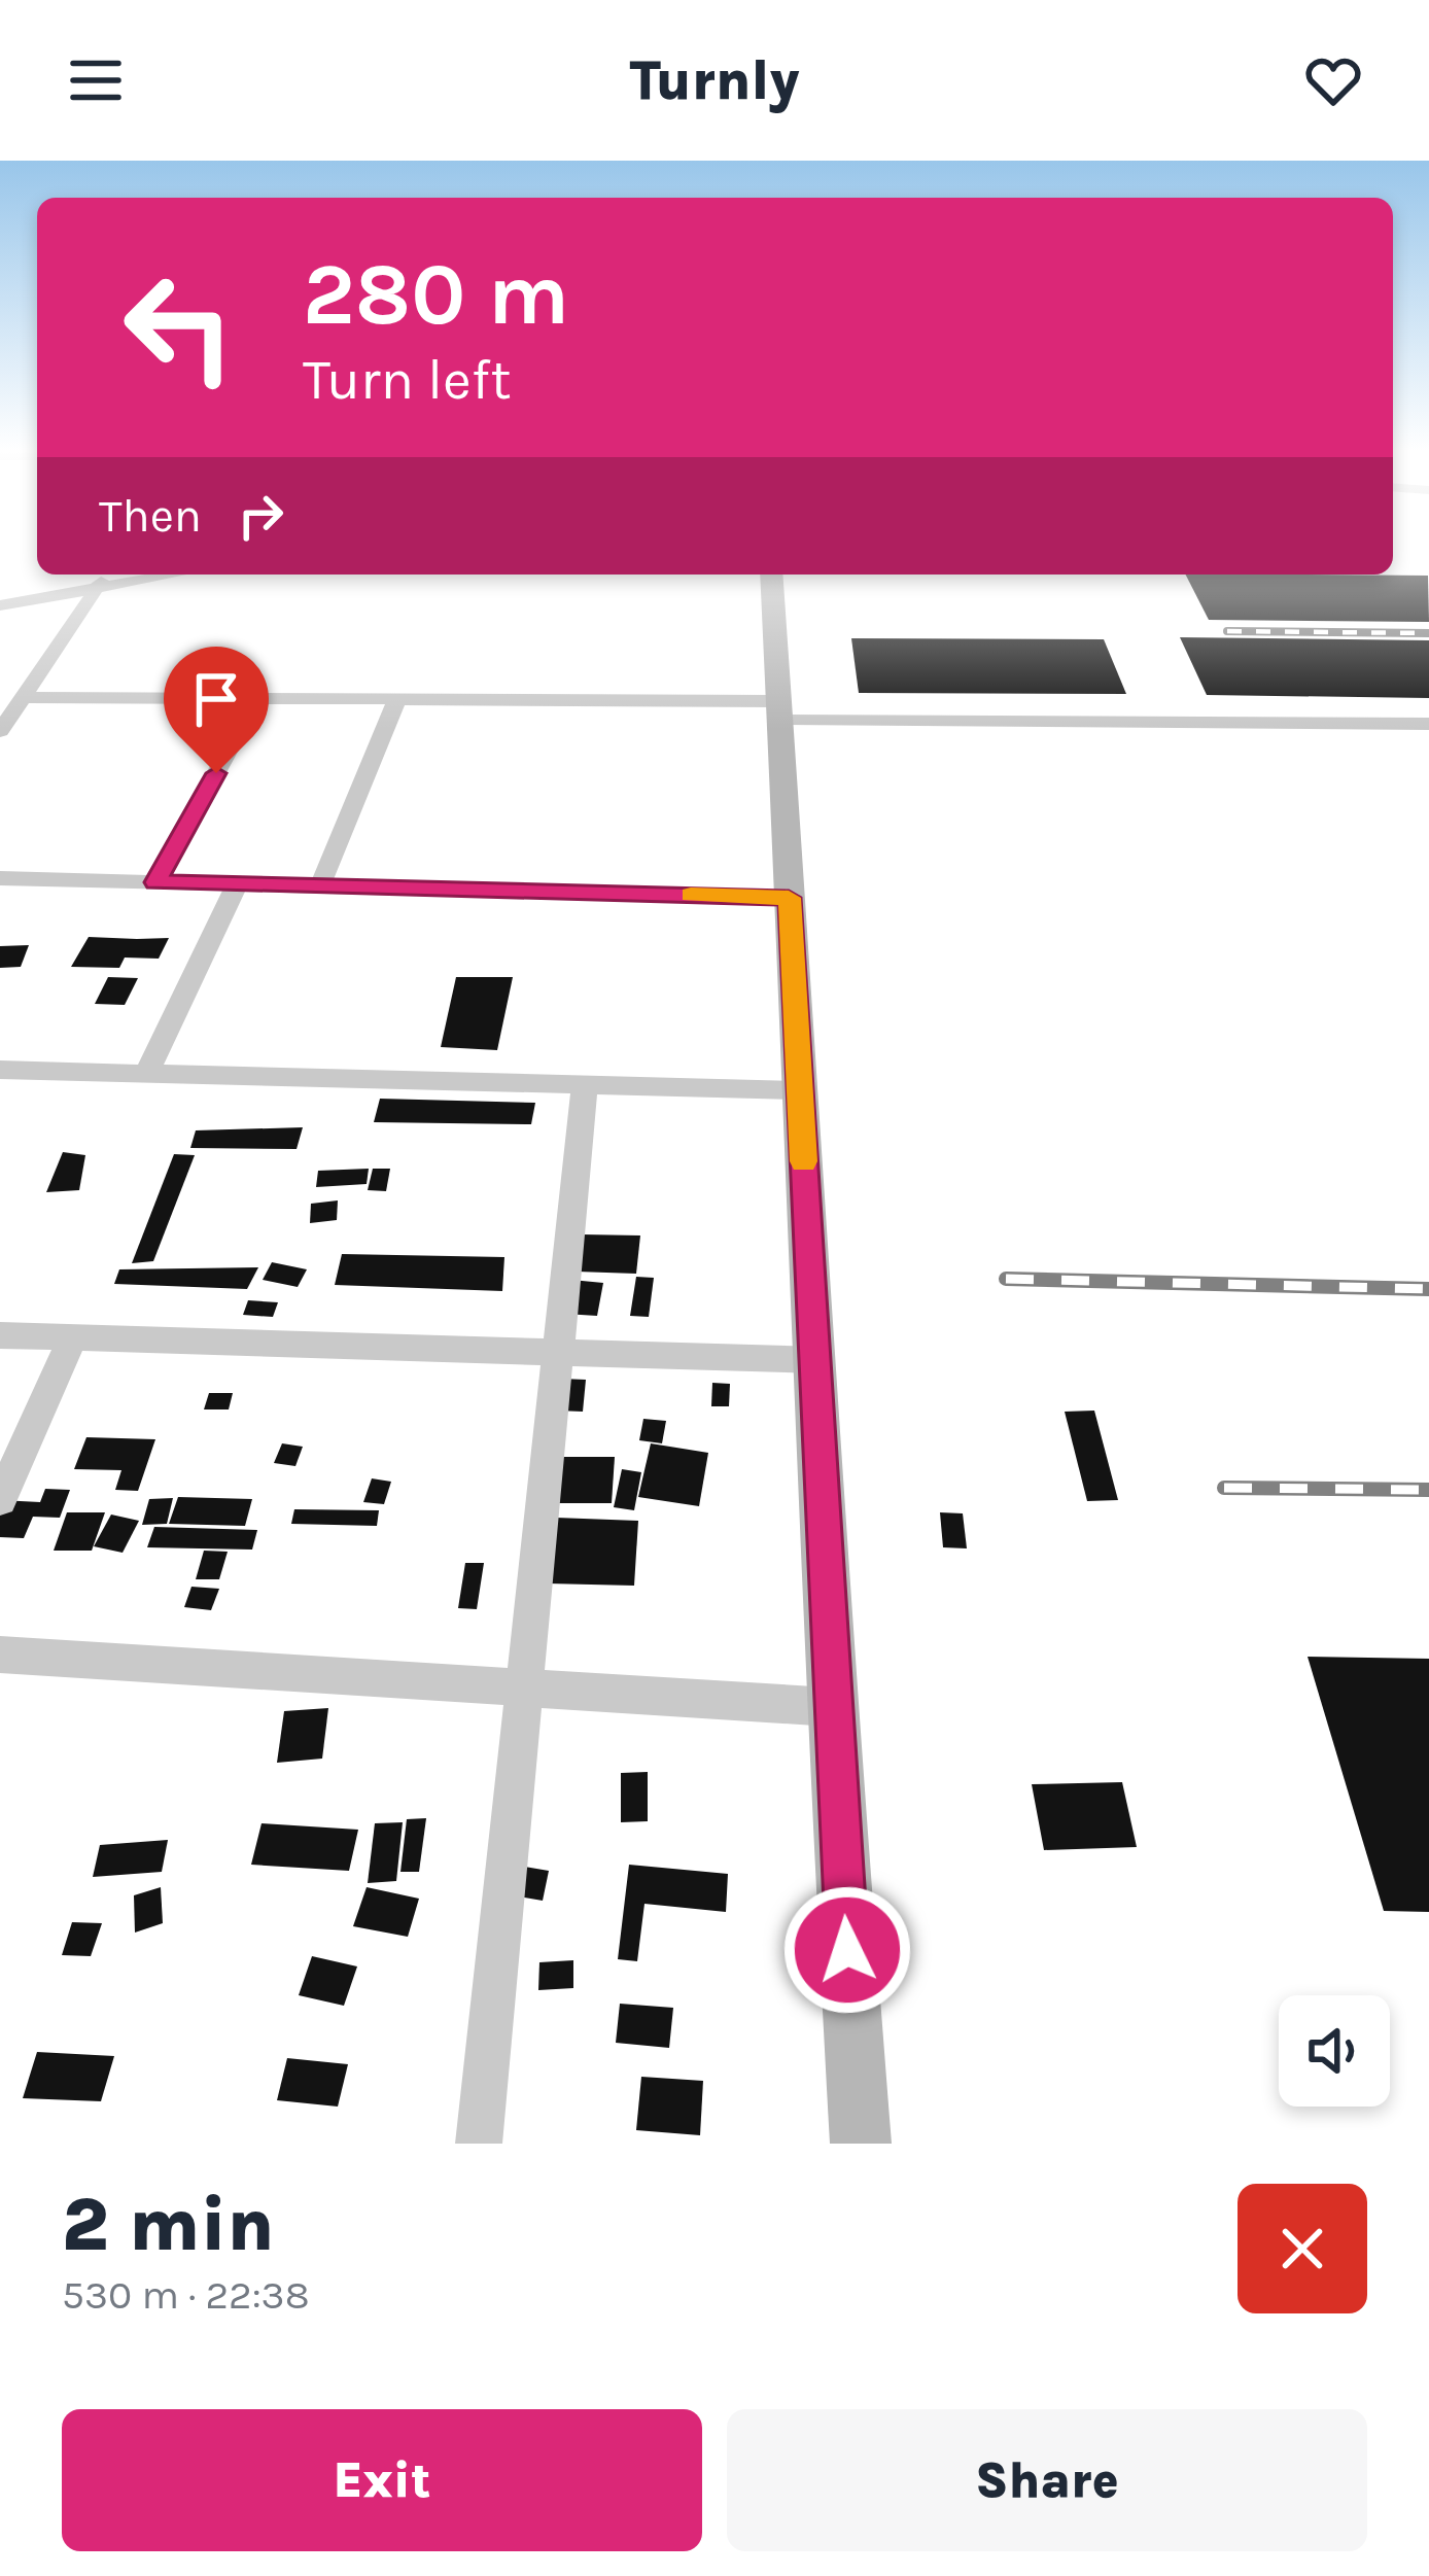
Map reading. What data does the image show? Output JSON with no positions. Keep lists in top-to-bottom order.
{
  "page": {
    "header": "Turnly",
    "turn": ["280 m", "Turn left"],
    "then": "Then",
    "heading": ["2 min", "530 m · 22:38"],
    "buttons": ["Exit", "Share"]
  }
}
